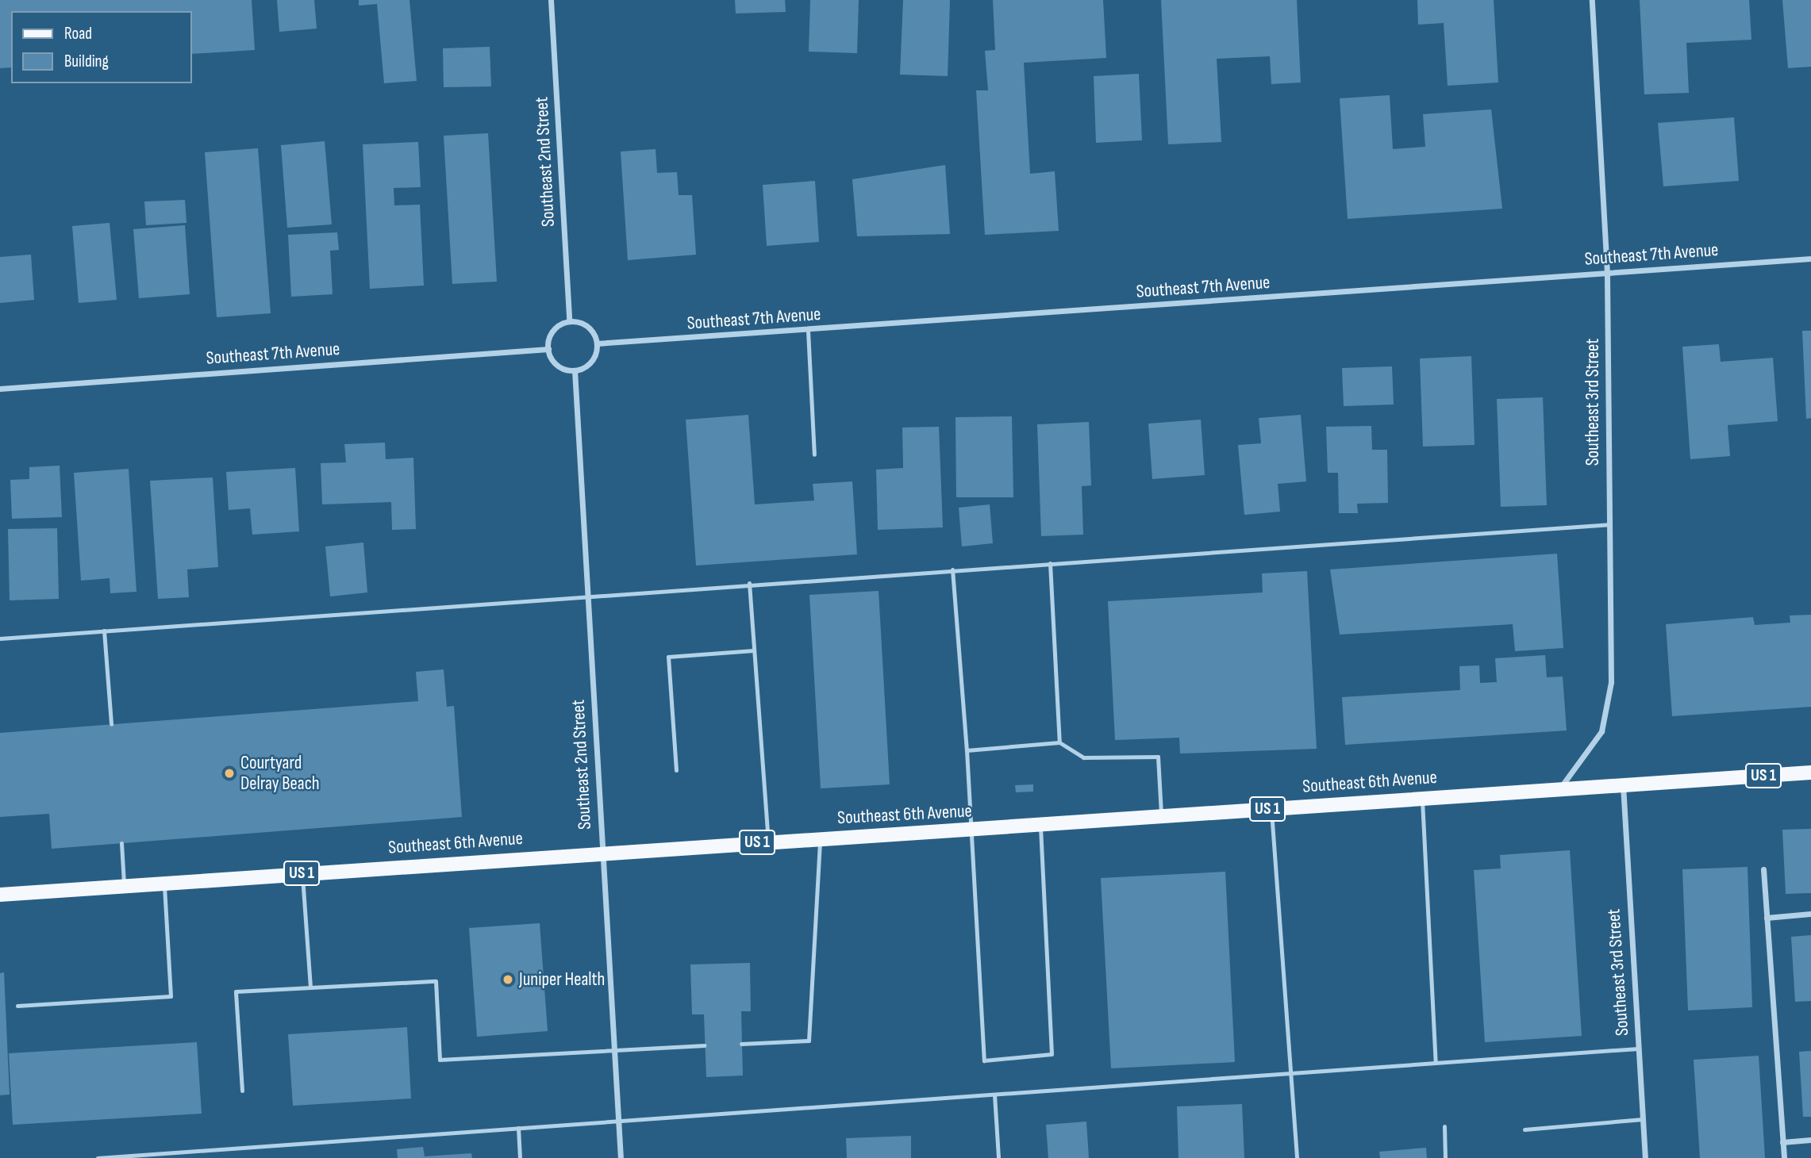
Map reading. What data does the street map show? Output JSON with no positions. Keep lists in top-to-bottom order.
{
  "streets": {
    "main road": ["US 1", "Southeast 6th Avenue"],
    "street": ["Southeast 2nd Street", "Southeast 7th Avenue", "Southeast 3rd Street"]
  },
  "crossings": [
    ["Southeast 2nd Street", "Southeast 7th Avenue"],
    ["Southeast 2nd Street", "Southeast 6th Avenue"],
    ["Southeast 7th Avenue", "Southeast 3rd Street"],
    ["Southeast 3rd Street", "Southeast 6th Avenue"]
  ],
  "places": ["Courtyard Delray Beach", "Juniper Health"],
  "legend": ["Road", "Building"]
}
